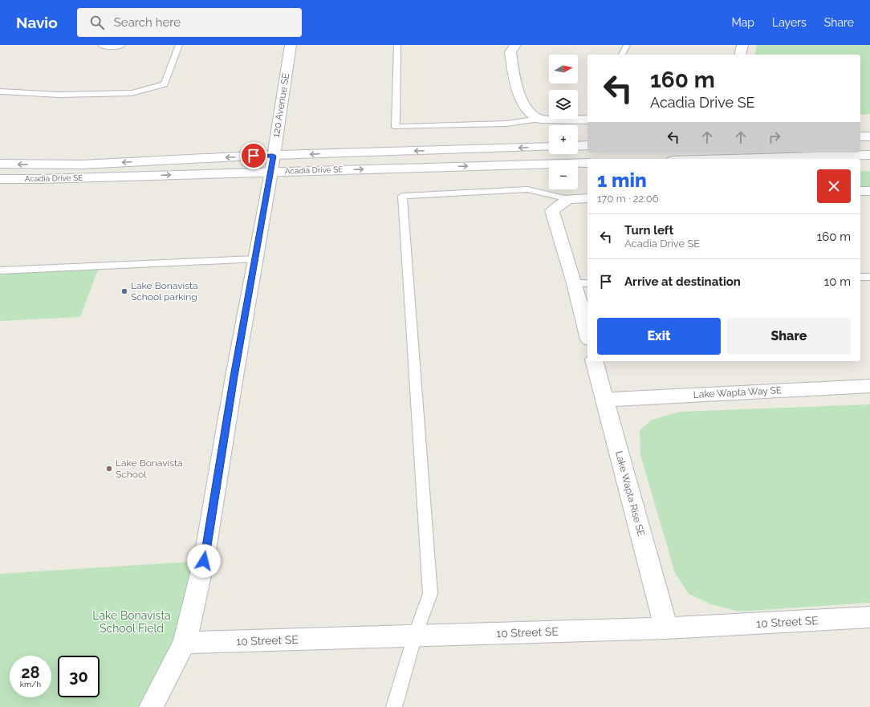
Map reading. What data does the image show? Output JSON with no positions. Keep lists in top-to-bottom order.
{
  "streets": {
    "street": [
      "120 Avenue SE",
      "Acadia Drive SE",
      "Lake Wapta Way SE",
      "Lake Wapta Rise SE",
      "10 Street SE"
    ]
  },
  "crossings": [
    ["120 Avenue SE", "Acadia Drive SE"],
    ["120 Avenue SE", "10 Street SE"],
    ["Lake Wapta Way SE", "Lake Wapta Rise SE"],
    ["Lake Wapta Rise SE", "10 Street SE"]
  ],
  "parks": ["Lake Bonavista School Field"],
  "places": ["Lake Bonavista School parking", "Lake Bonavista School"],
  "north": "right",
  "page": {
    "header": "Navio",
    "search": "Search here",
    "nav": ["Map", "Layers", "Share"],
    "map_buttons": ["+", "−"],
    "turn": ["160 m", "Acadia Drive SE"],
    "heading": ["1 min", "170 m · 22:06"],
    "list": [
      {
        "name": "Turn left",
        "note": "Acadia Drive SE",
        "value": "160 m"
      },
      {
        "name": "Arrive at destination",
        "value": "10 m"
      }
    ],
    "buttons": ["Exit", "Share"],
    "speed": "28 km/h",
    "limit": "30"
  }
}
